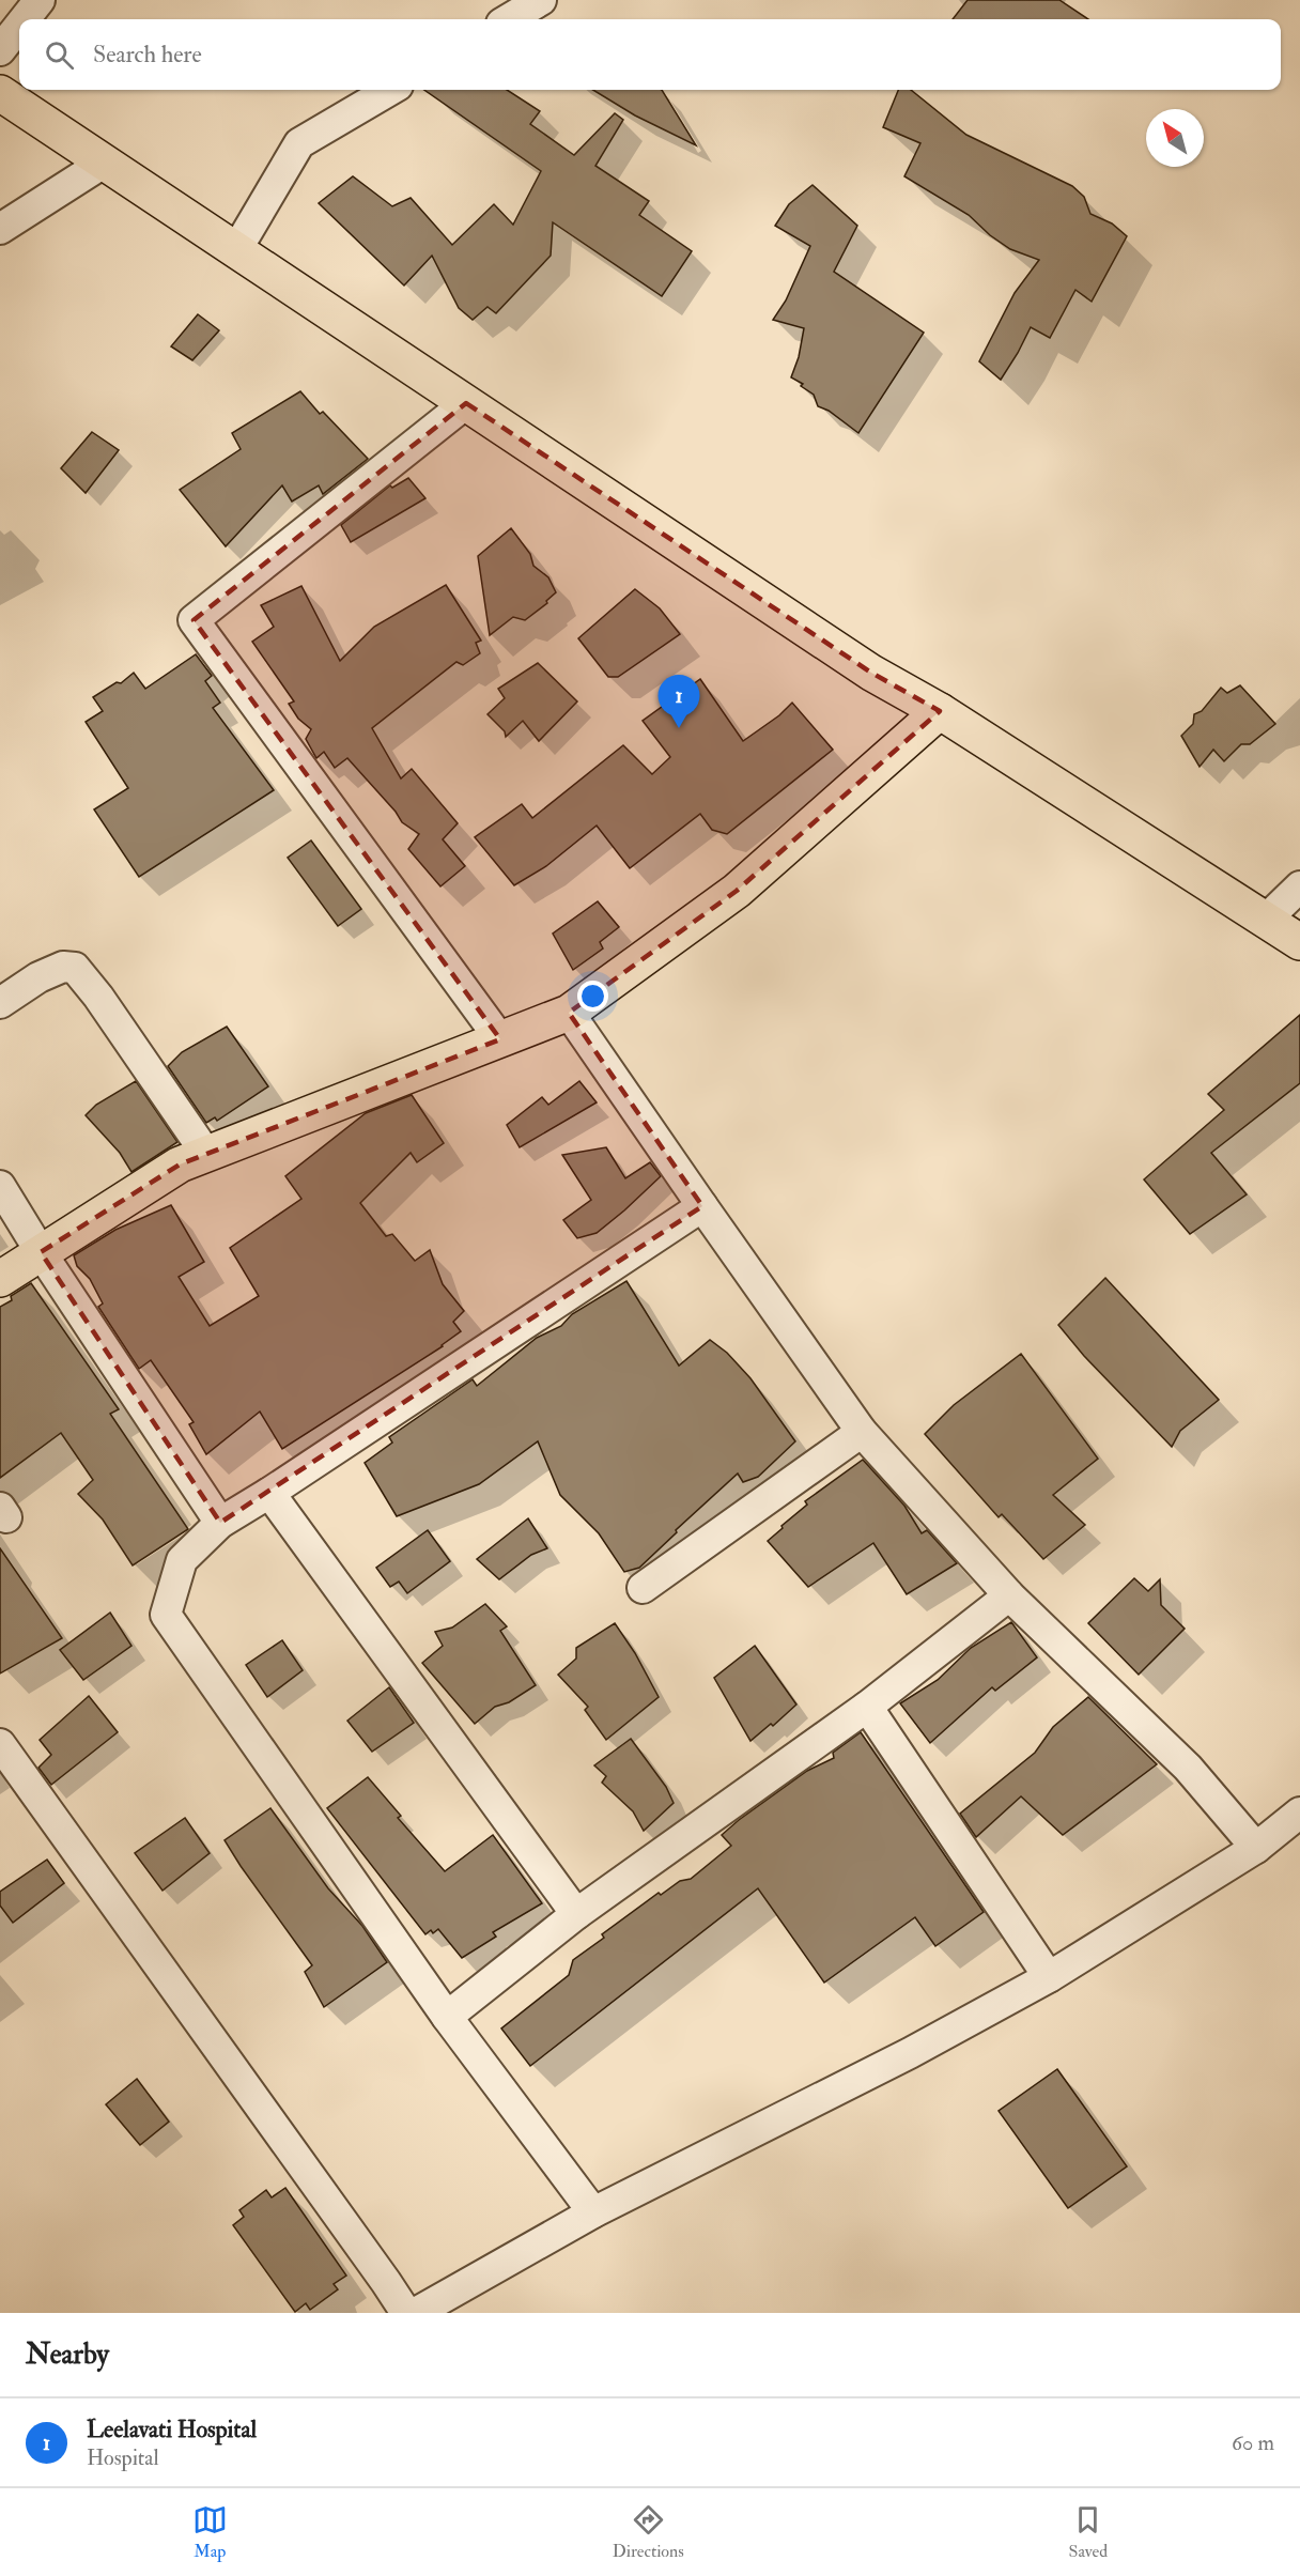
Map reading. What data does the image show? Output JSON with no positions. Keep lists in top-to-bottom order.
{
  "north": "top left",
  "page": {
    "search": "Search here",
    "pins": "1",
    "heading": "Nearby",
    "list": [
      {
        "mark": "1",
        "name": "Leelavati Hospital",
        "note": "Hospital",
        "value": "60 m"
      }
    ],
    "nav": ["Map", "Directions", "Saved"]
  }
}
